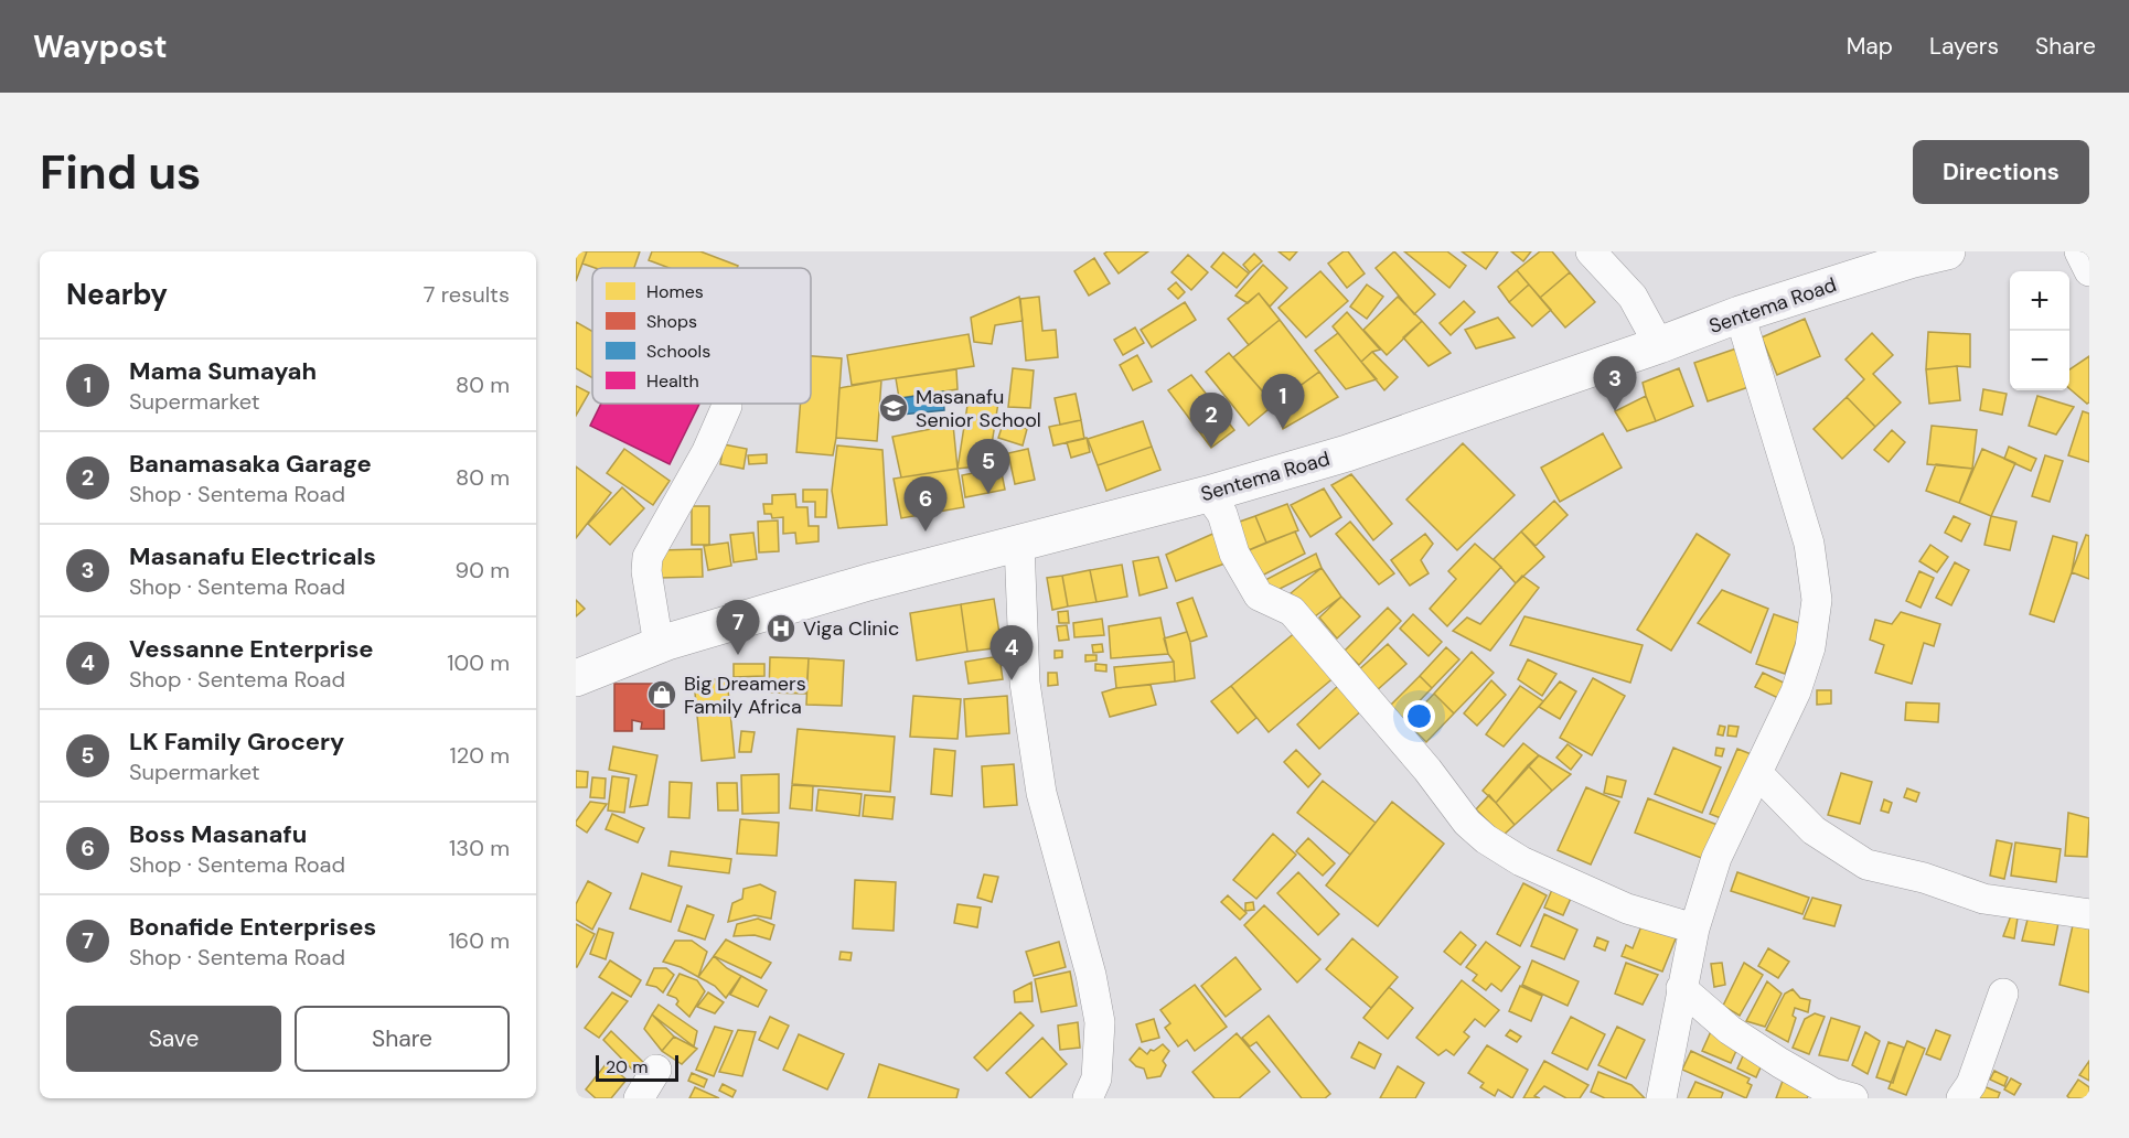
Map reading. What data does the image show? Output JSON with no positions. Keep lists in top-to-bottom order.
{
  "streets": {
    "main road": ["Sentema Road"]
  },
  "places": {
    "school or university": ["Masanafu Senior School"],
    "hospital": ["Viga Clinic"],
    "shop": ["Big Dreamers Family Africa"]
  },
  "legend": [
    "Homes",
    "Shops",
    "Schools",
    "Health"
  ],
  "scale_bar": "20 m",
  "page": {
    "header": "Waypost",
    "nav": ["Map", "Layers", "Share"],
    "buttons": [
      "Directions",
      ["Save", "Share"]
    ],
    "title": "Find us",
    "heading": ["Nearby", "7 results"],
    "map_buttons": ["+", "−"],
    "list": [
      {
        "mark": "1",
        "name": "Mama Sumayah",
        "note": "Supermarket",
        "value": "80 m"
      },
      {
        "mark": "2",
        "name": "Banamasaka Garage",
        "note": "Shop · Sentema Road",
        "value": "80 m"
      },
      {
        "mark": "3",
        "name": "Masanafu Electricals",
        "note": "Shop · Sentema Road",
        "value": "90 m"
      },
      {
        "mark": "4",
        "name": "Vessanne Enterprise",
        "note": "Shop · Sentema Road",
        "value": "100 m"
      },
      {
        "mark": "5",
        "name": "LK Family Grocery",
        "note": "Supermarket",
        "value": "120 m"
      },
      {
        "mark": "6",
        "name": "Boss Masanafu",
        "note": "Shop · Sentema Road",
        "value": "130 m"
      },
      {
        "mark": "7",
        "name": "Bonafide Enterprises",
        "note": "Shop · Sentema Road",
        "value": "160 m"
      }
    ],
    "pins": [
      "3",
      "1",
      "2",
      "5",
      "6",
      "7",
      "4"
    ],
    "scale": "20 m"
  }
}
